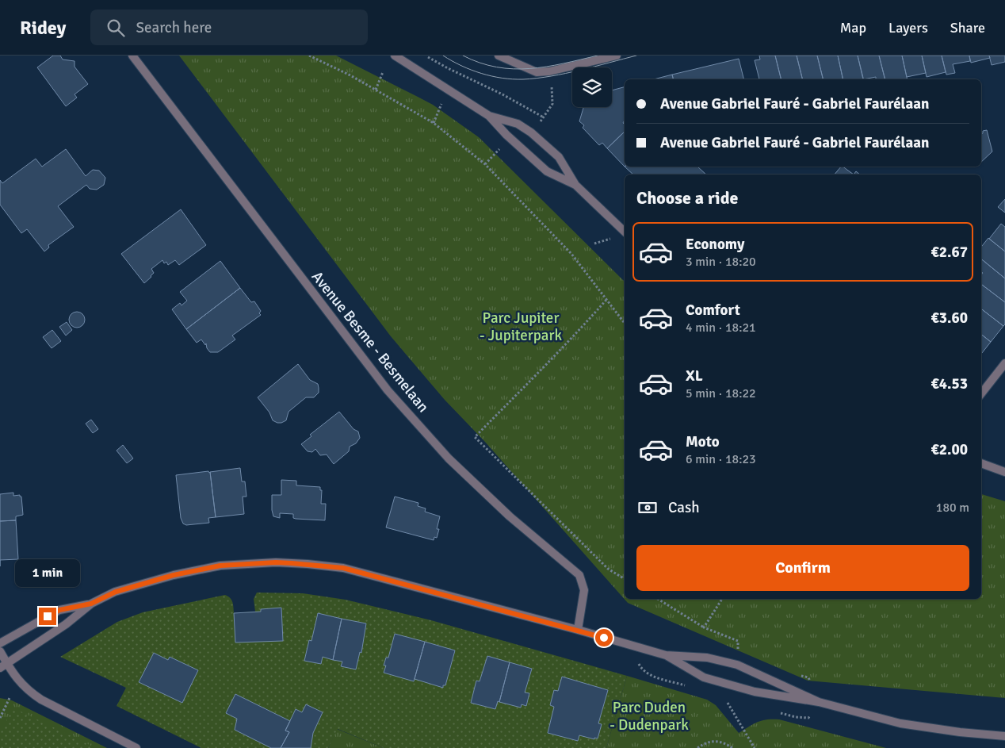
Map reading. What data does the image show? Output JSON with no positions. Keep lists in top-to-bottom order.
{
  "streets": {
    "street": ["Avenue Besme - Besmelaan"]
  },
  "parks": ["Parc Jupiter - Jupiterpark", "Parc Duden - Dudenpark"],
  "page": {
    "header": "Ridey",
    "search": "Search here",
    "nav": ["Map", "Layers", "Share"],
    "banner": ["Avenue Gabriel Fauré - Gabriel Faurélaan", "Avenue Gabriel Fauré - Gabriel Faurélaan"],
    "heading": "Choose a ride",
    "list": [
      {
        "name": "Economy",
        "note": "3 min · 18:20",
        "value": "€2.67"
      },
      {
        "name": "Comfort",
        "note": "4 min · 18:21",
        "value": "€3.60"
      },
      {
        "name": "XL",
        "note": "5 min · 18:22",
        "value": "€4.53"
      },
      {
        "name": "Moto",
        "note": "6 min · 18:23",
        "value": "€2.00"
      }
    ],
    "pay": ["Cash", "180 m"],
    "buttons": "Confirm",
    "bubble": "1 min"
  }
}
